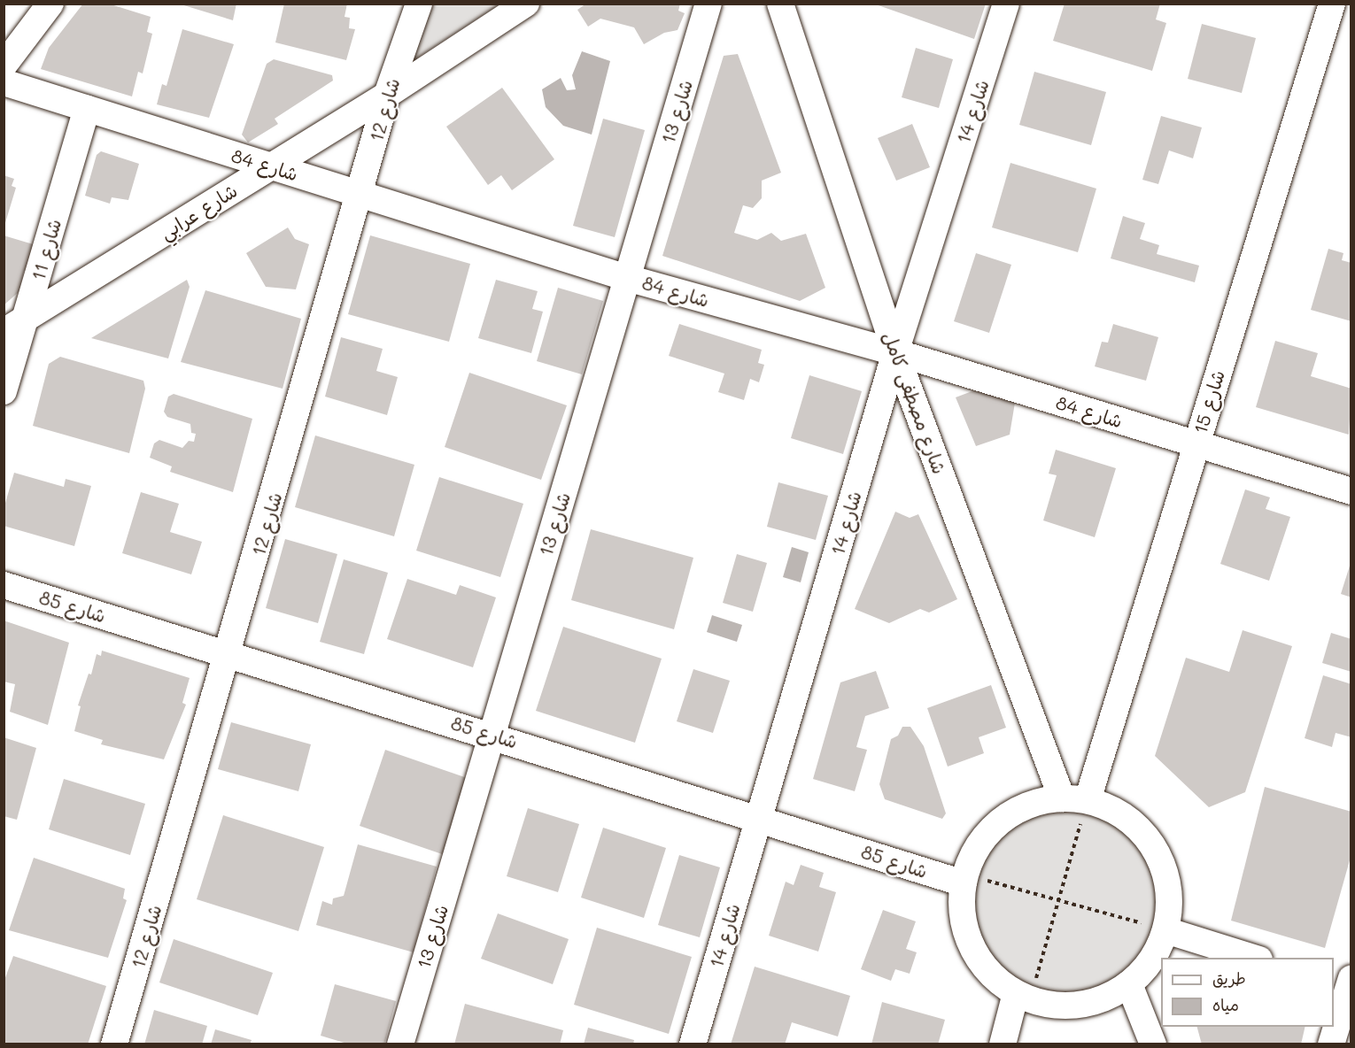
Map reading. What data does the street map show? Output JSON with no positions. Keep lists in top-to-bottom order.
{
  "streets": {
    "street": [
      "شارع 12",
      "شارع 13",
      "شارع 14",
      "شارع 84",
      "شارع عرابي",
      "شارع 11",
      "شارع 15",
      "شارع مصطفى كامل",
      "شارع 85"
    ]
  },
  "crossings": [
    ["شارع 12", "شارع 84"],
    ["شارع 12", "شارع عرابي"],
    ["شارع 12", "شارع 85"],
    ["شارع 13", "شارع 84"],
    ["شارع 13", "شارع 85"],
    ["شارع 14", "شارع 84"],
    ["شارع 14", "شارع مصطفى كامل"],
    ["شارع 14", "شارع 85"],
    ["شارع 84", "شارع عرابي"],
    ["شارع 84", "شارع 11"],
    ["شارع 84", "شارع 15"],
    ["شارع 84", "شارع مصطفى كامل"],
    ["شارع عرابي", "شارع 11"],
    ["شارع 15", "شارع مصطفى كامل"]
  ],
  "legend": ["طريق", "مياه"]
}
